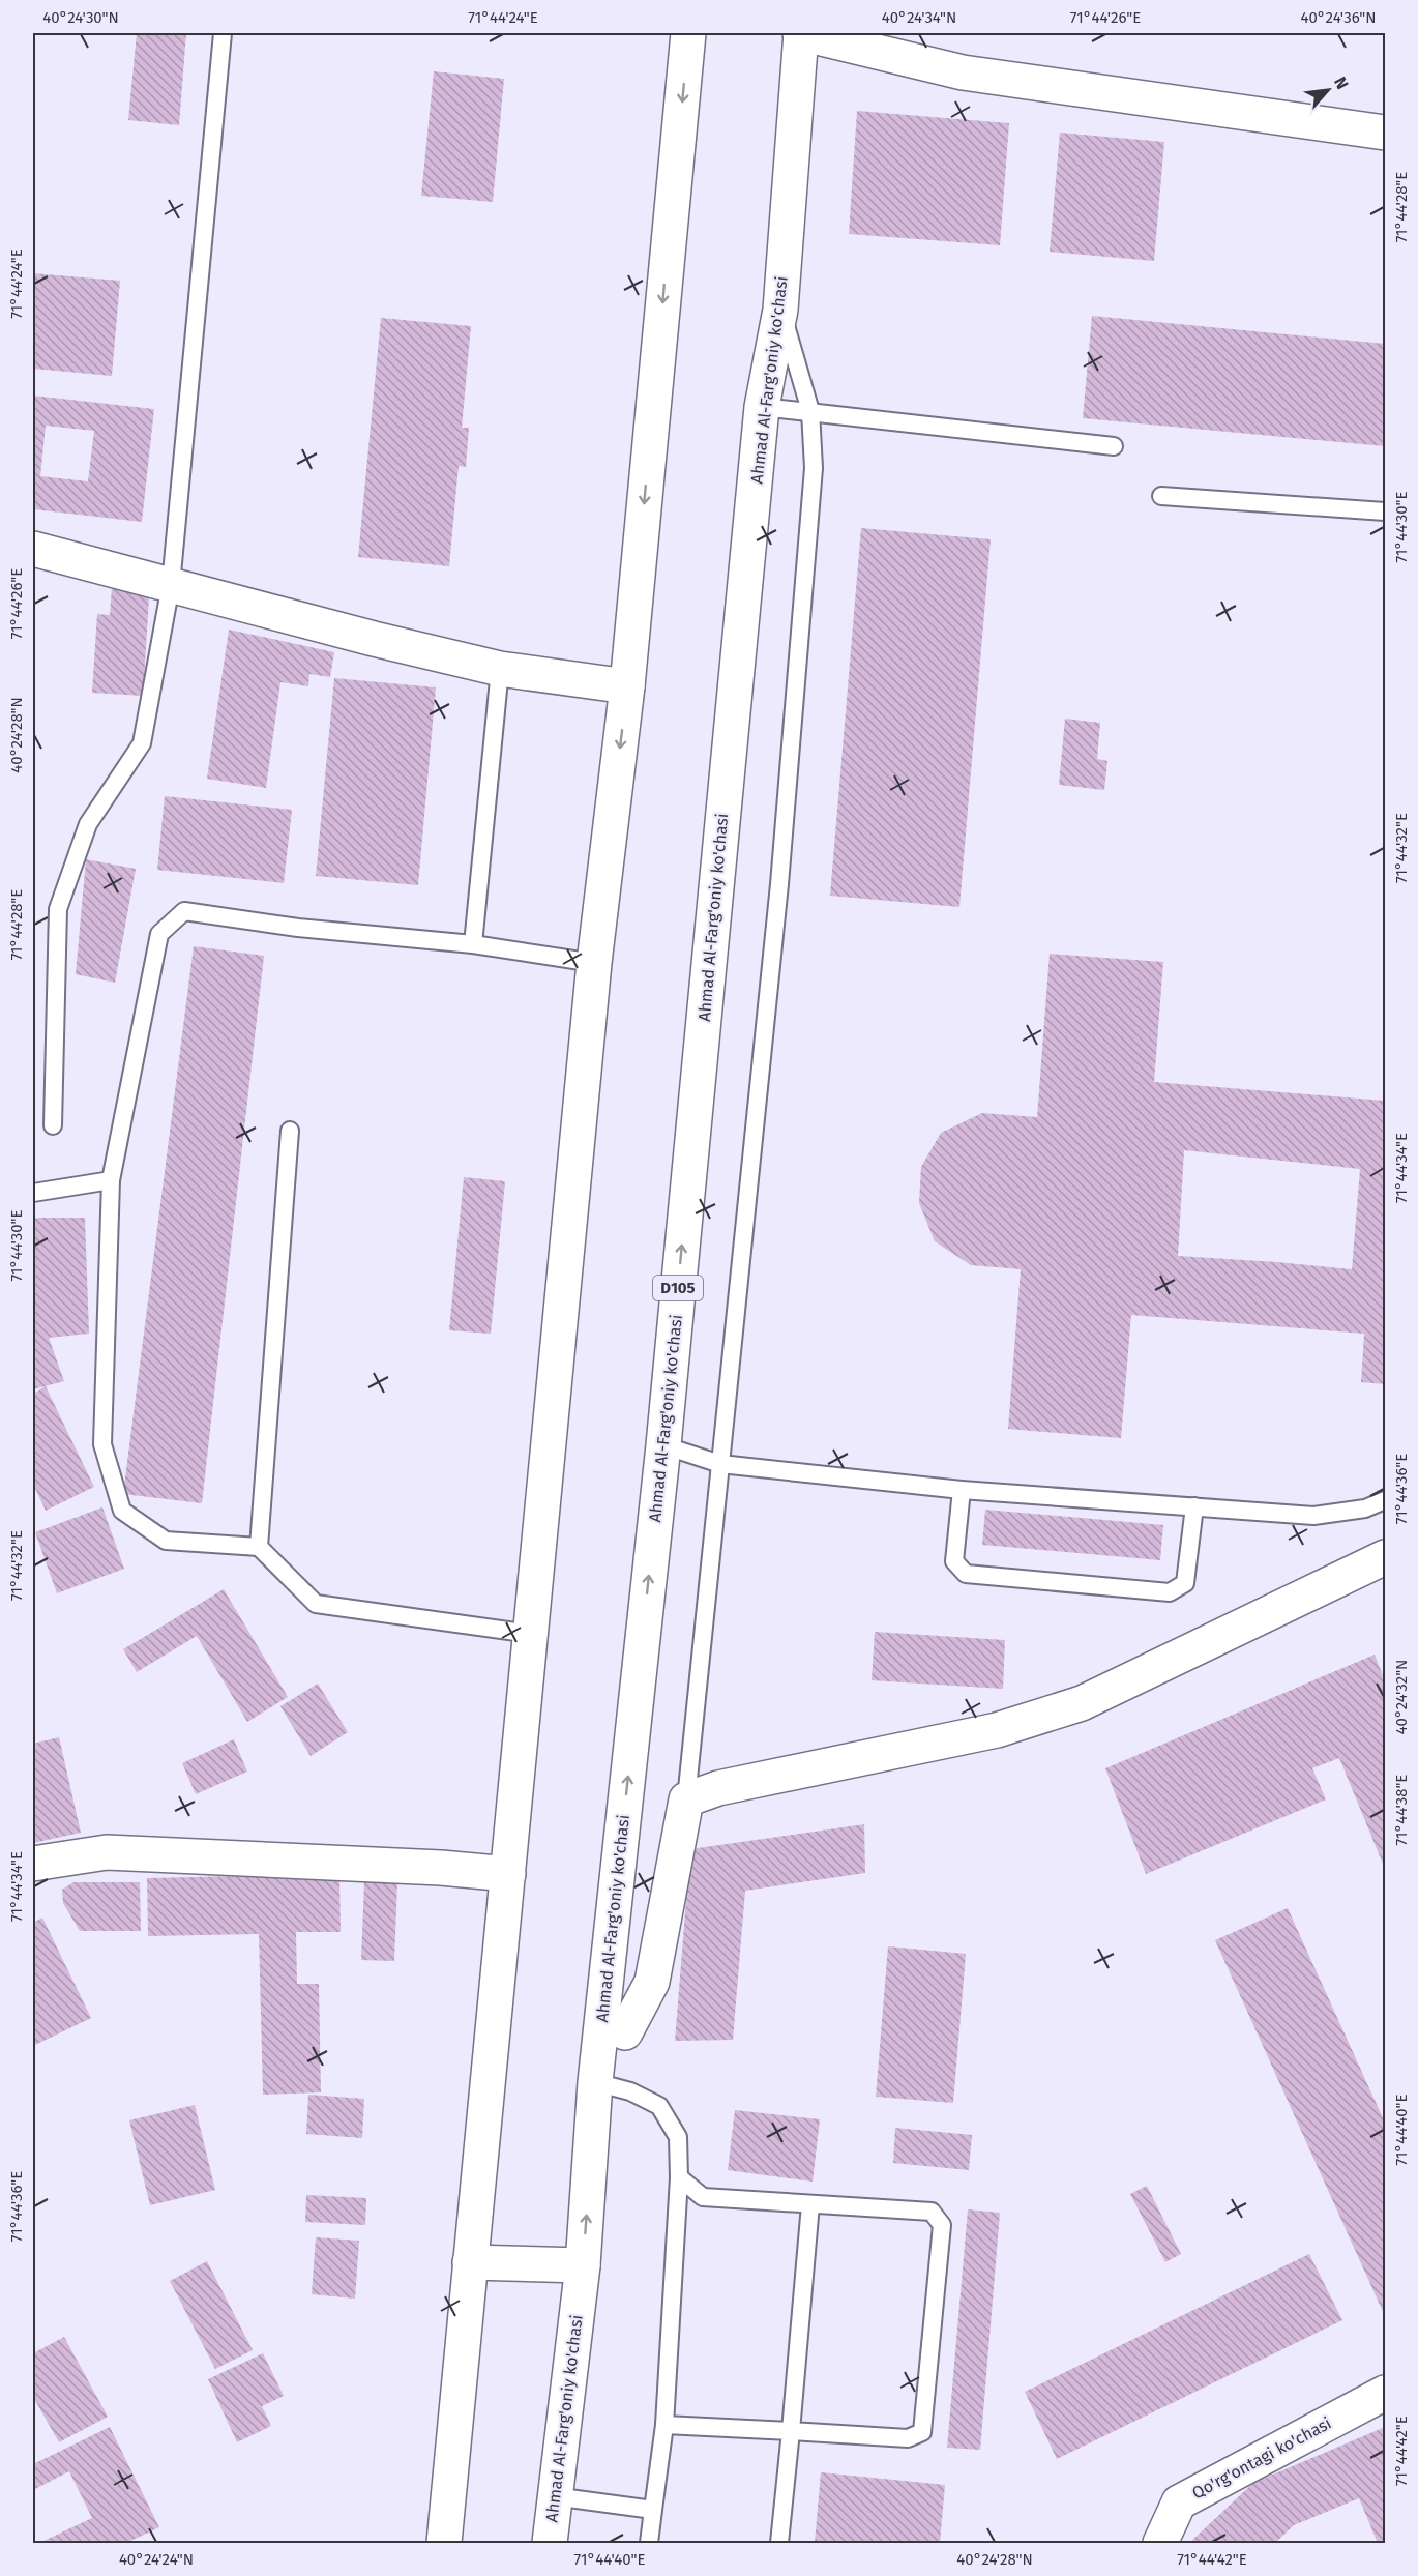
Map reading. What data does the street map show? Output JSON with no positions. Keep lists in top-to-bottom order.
{
  "streets": {
    "main road": ["Ahmad Al-Farg'oniy ko'chasi", "D105", "Qo'rg'ontagi ko'chasi"]
  },
  "north": "top right",
  "coordinates": [
    "40°24'30\"N",
    "71°44'24\"E",
    "40°24'34\"N",
    "71°44'26\"E",
    "40°24'36\"N",
    "71°44'28\"E",
    "71°44'30\"E",
    "40°24'28\"N",
    "71°44'32\"E",
    "71°44'34\"E",
    "71°44'36\"E",
    "40°24'32\"N",
    "71°44'38\"E",
    "71°44'40\"E",
    "71°44'42\"E",
    "40°24'24\"N"
  ]
}
